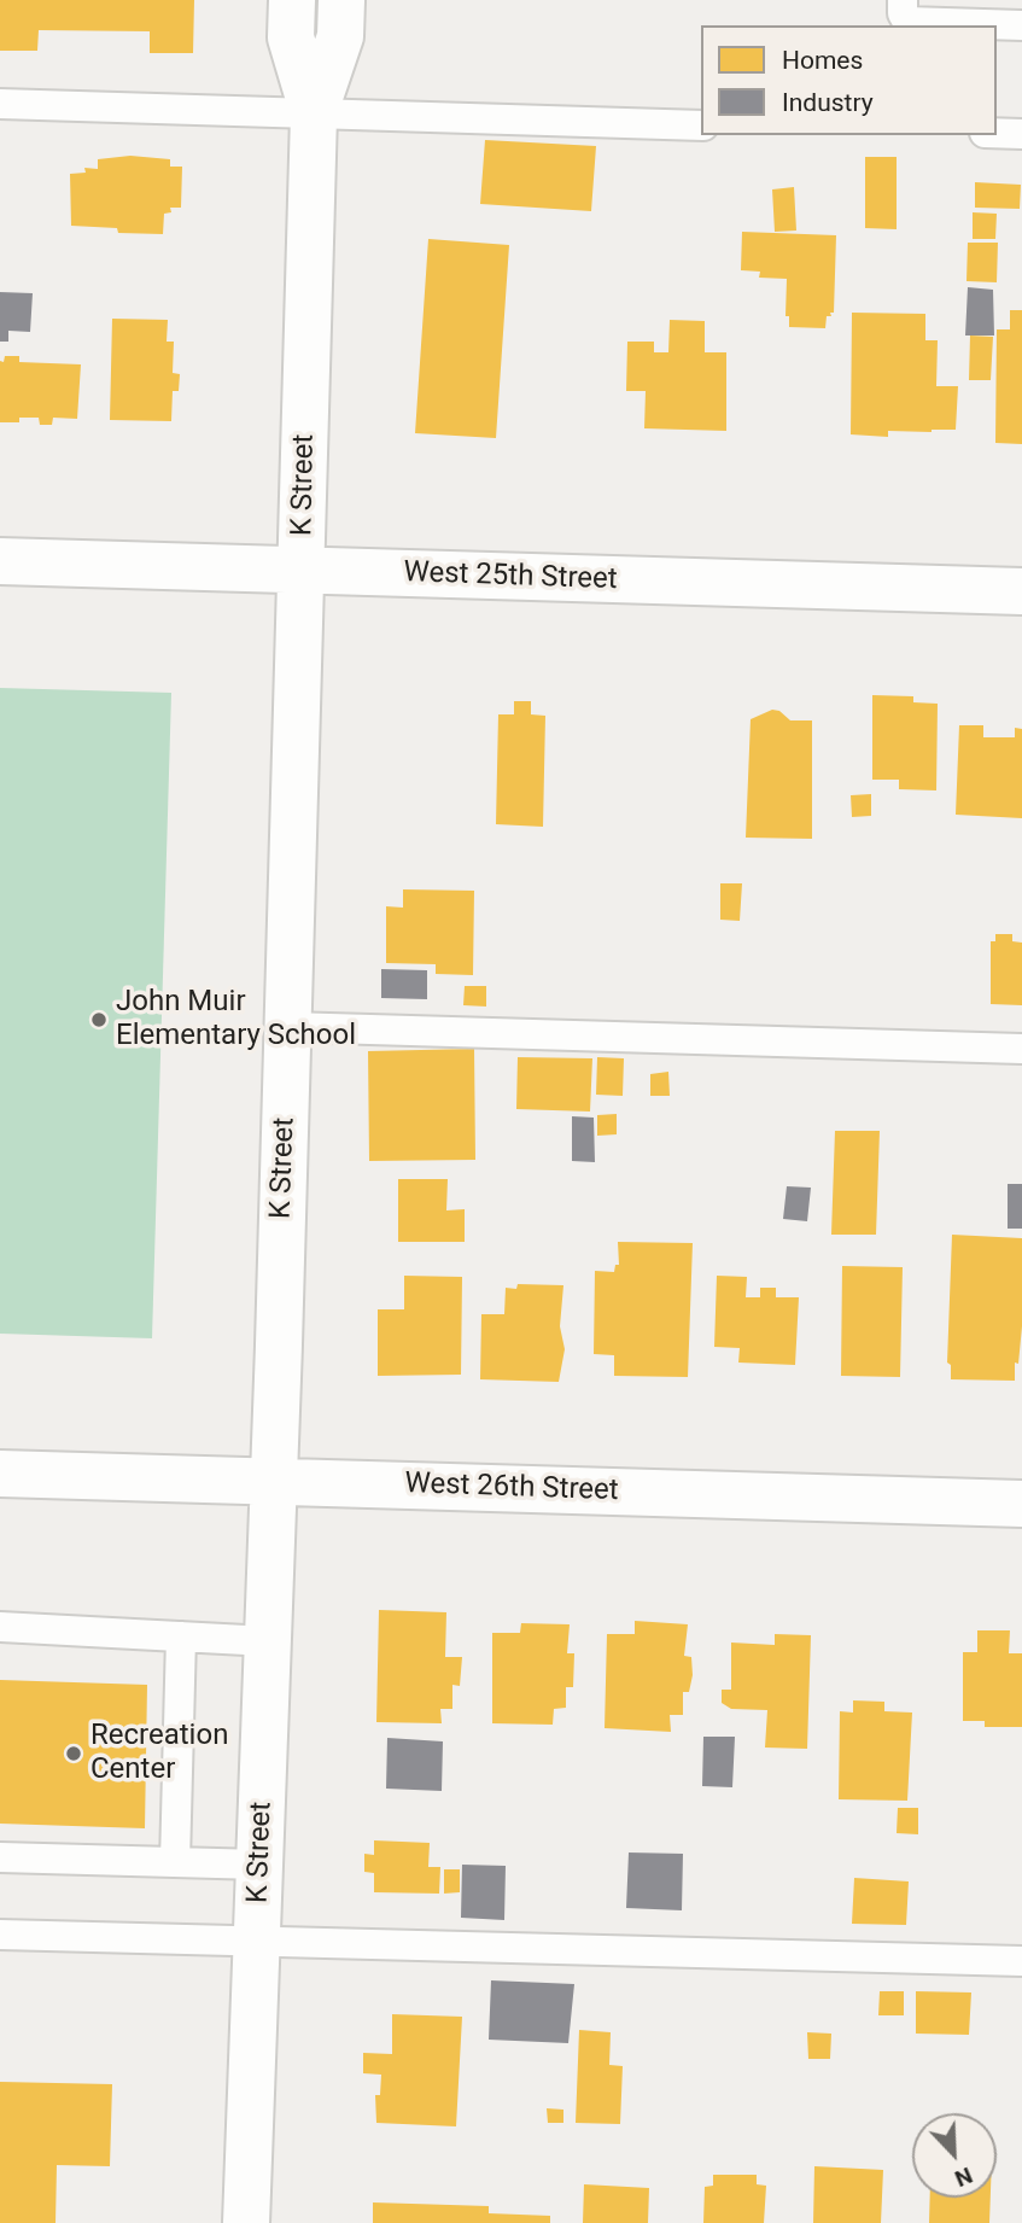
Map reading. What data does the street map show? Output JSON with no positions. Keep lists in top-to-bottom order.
{
  "streets": {
    "street": ["K Street", "West 25th Street", "West 26th Street"]
  },
  "crossings": [
    ["K Street", "West 25th Street"],
    ["K Street", "West 26th Street"]
  ],
  "places": ["John Muir Elementary School", "Recreation Center"],
  "legend": ["Homes", "Industry"],
  "north": "bottom right"
}
